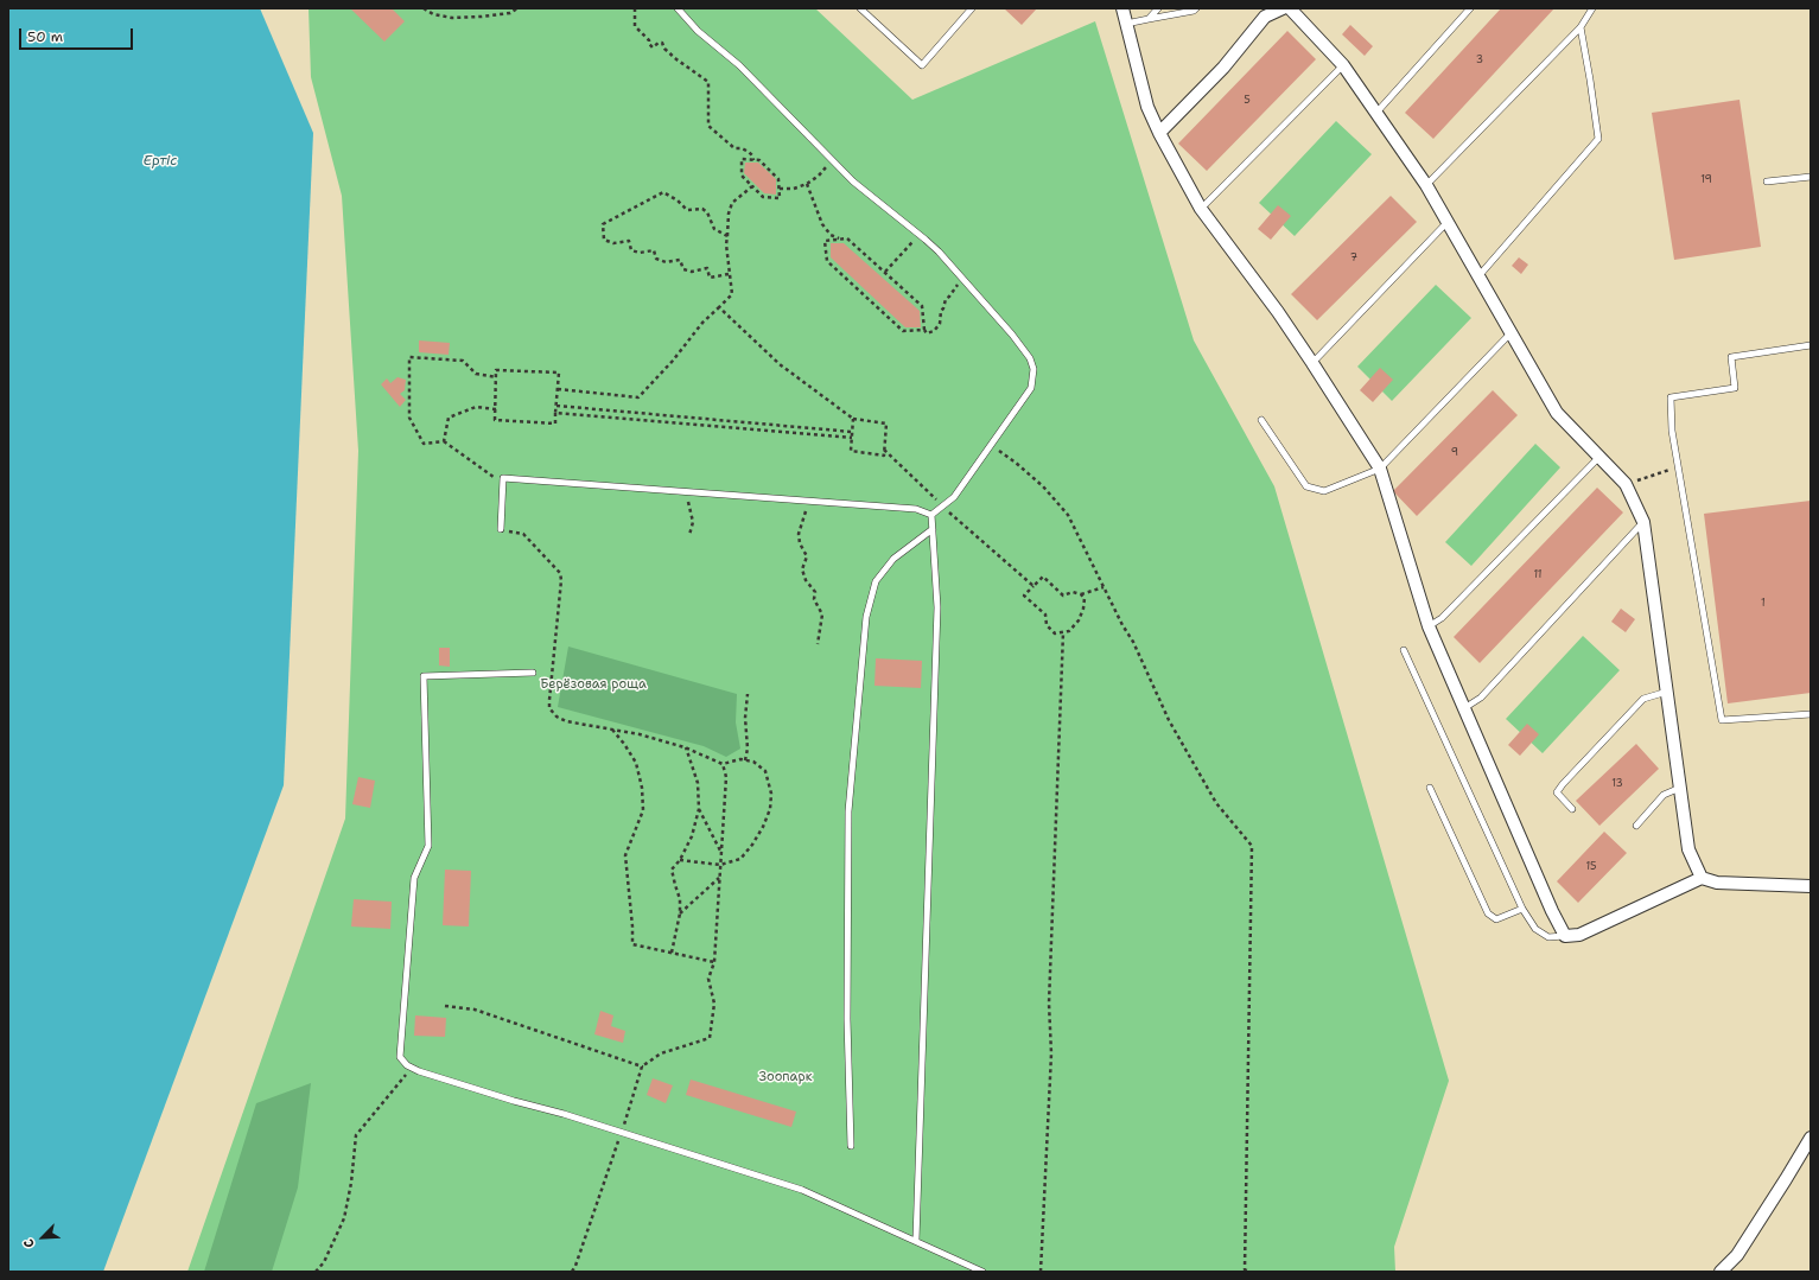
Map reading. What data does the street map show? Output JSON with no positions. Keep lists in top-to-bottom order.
{
  "water": ["Ертіс"],
  "parks": ["Берёзовая роща", "Зоопарк"],
  "house_numbers": [
    "3",
    "5",
    "19",
    "7",
    "9",
    "11",
    "1",
    "13",
    "15"
  ],
  "scale_bar": "50 m",
  "north": "bottom left"
}
